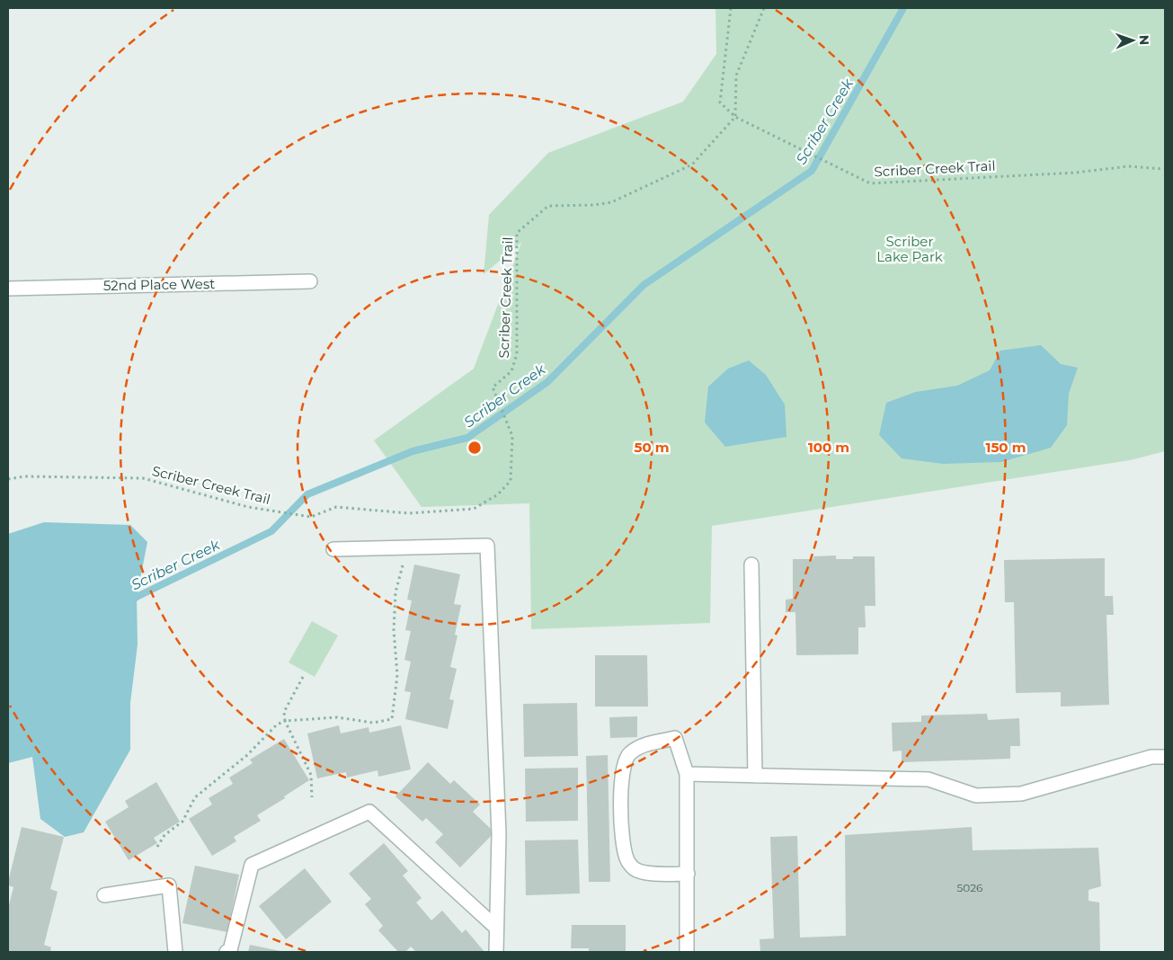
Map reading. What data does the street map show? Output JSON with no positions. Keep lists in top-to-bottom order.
{
  "streets": {
    "street": ["52nd Place West"],
    "path": ["Scriber Creek Trail"]
  },
  "water": ["Scriber Creek"],
  "parks": ["Scriber Lake Park"],
  "house_numbers": ["5026"],
  "north": "right",
  "rings": ["50 m", "100 m", "150 m"]
}
